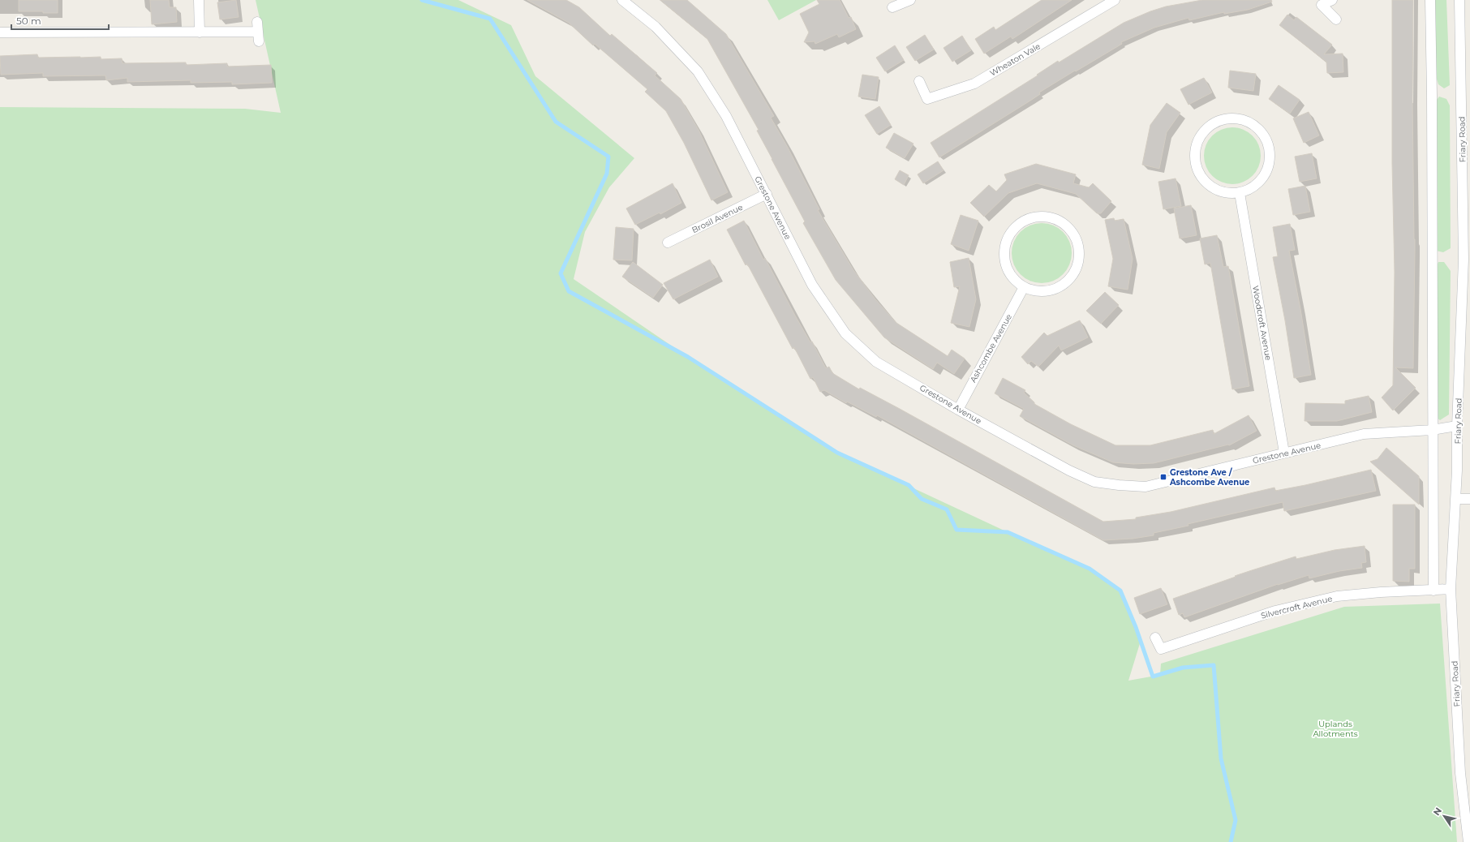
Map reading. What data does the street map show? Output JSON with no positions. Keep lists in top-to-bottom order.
{
  "streets": {
    "street": [
      "Wheaton Vale",
      "Friary Road",
      "Grestone Avenue",
      "Brosil Avenue",
      "Woodcroft Avenue",
      "Ashcombe Avenue",
      "Silvercroft Avenue"
    ]
  },
  "crossings": [
    ["Friary Road", "Grestone Avenue"],
    ["Friary Road", "Silvercroft Avenue"],
    ["Grestone Avenue", "Brosil Avenue"],
    ["Grestone Avenue", "Woodcroft Avenue"],
    ["Grestone Avenue", "Ashcombe Avenue"]
  ],
  "parks": ["Uplands Allotments"],
  "places": {
    "transit": ["Grestone Ave / Ashcombe Avenue"]
  },
  "scale_bar": "50 m",
  "north": "top left"
}
